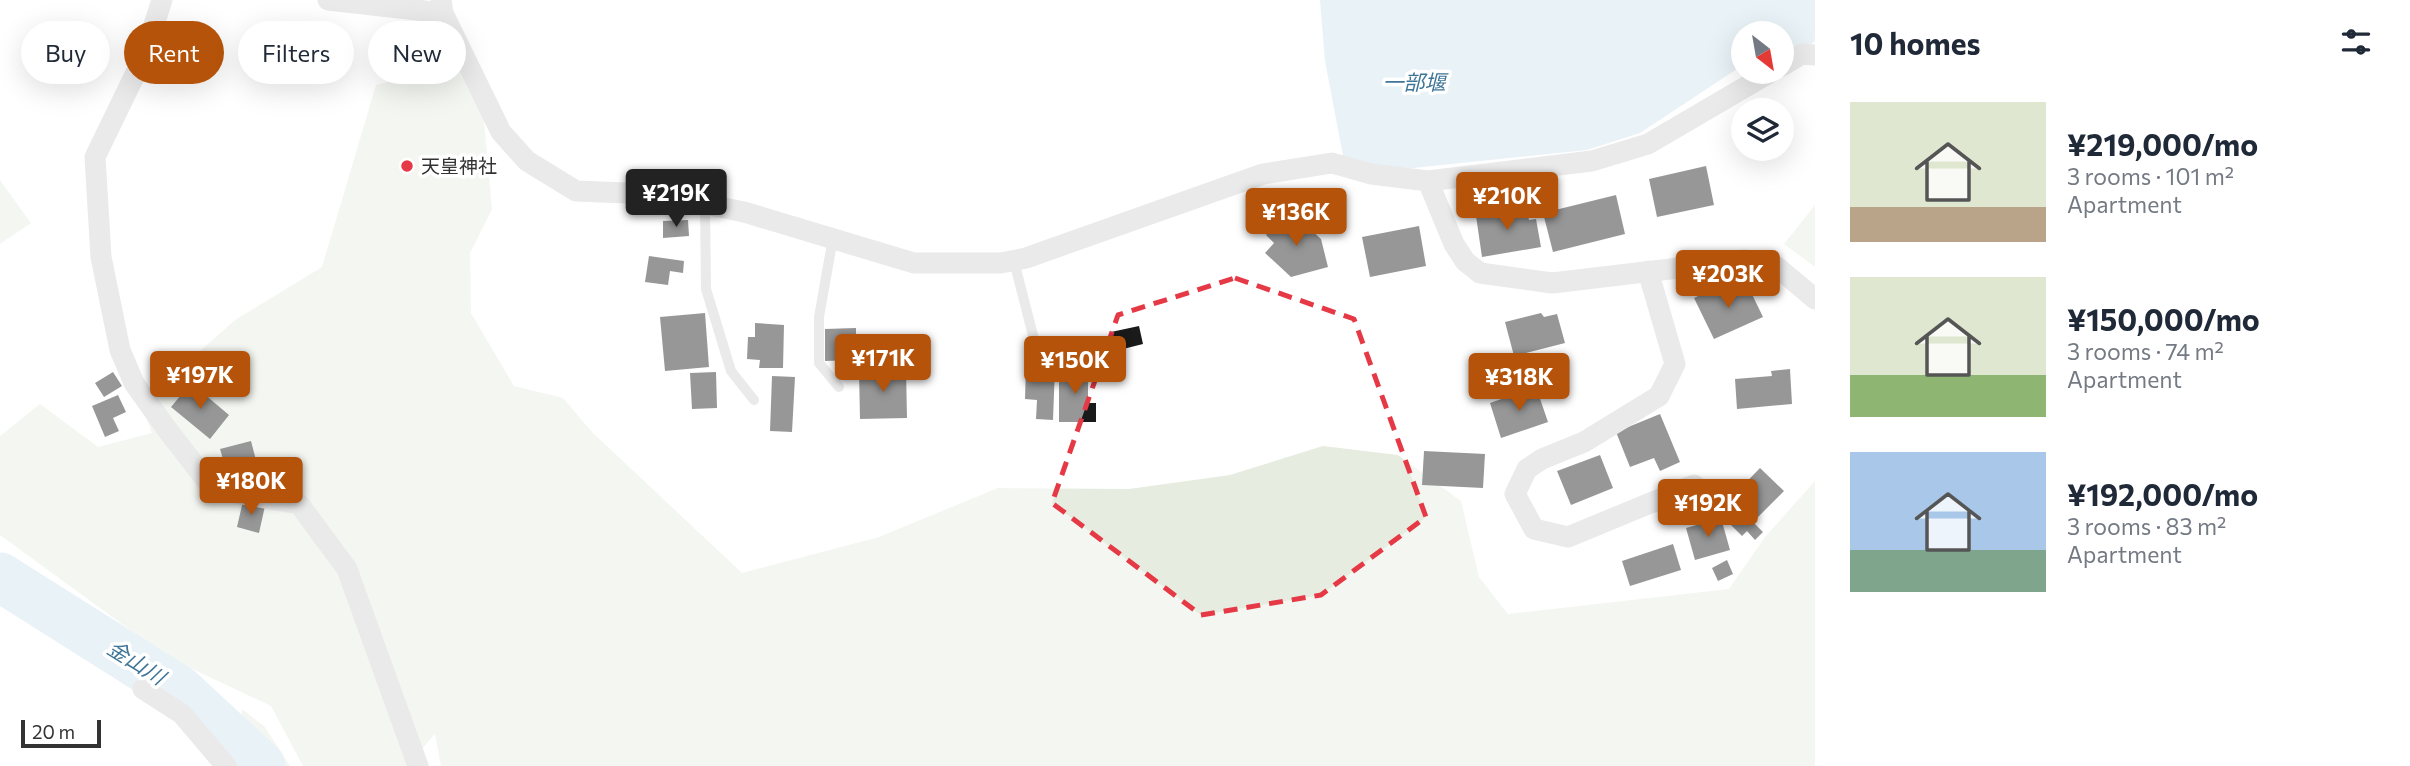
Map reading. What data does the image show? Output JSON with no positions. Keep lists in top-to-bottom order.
{
  "water": ["一部堰", "金山川"],
  "places": ["天皇神社"],
  "scale_bar": "20 m",
  "north": "bottom right",
  "page": {
    "heading": "10 homes",
    "chip": [
      "Buy",
      "Rent",
      "Filters",
      "New"
    ],
    "list": [
      {
        "name": "¥219,000/mo",
        "note": "3 rooms · 101 m² · Apartment"
      },
      {
        "name": "¥150,000/mo",
        "note": "3 rooms · 74 m² · Apartment"
      },
      {
        "name": "¥192,000/mo",
        "note": "3 rooms · 83 m² · Apartment"
      }
    ],
    "price": [
      "¥219K",
      "¥210K",
      "¥136K",
      "¥203K",
      "¥171K",
      "¥150K",
      "¥197K",
      "¥318K",
      "¥180K",
      "¥192K"
    ],
    "scale": "20 m"
  }
}
